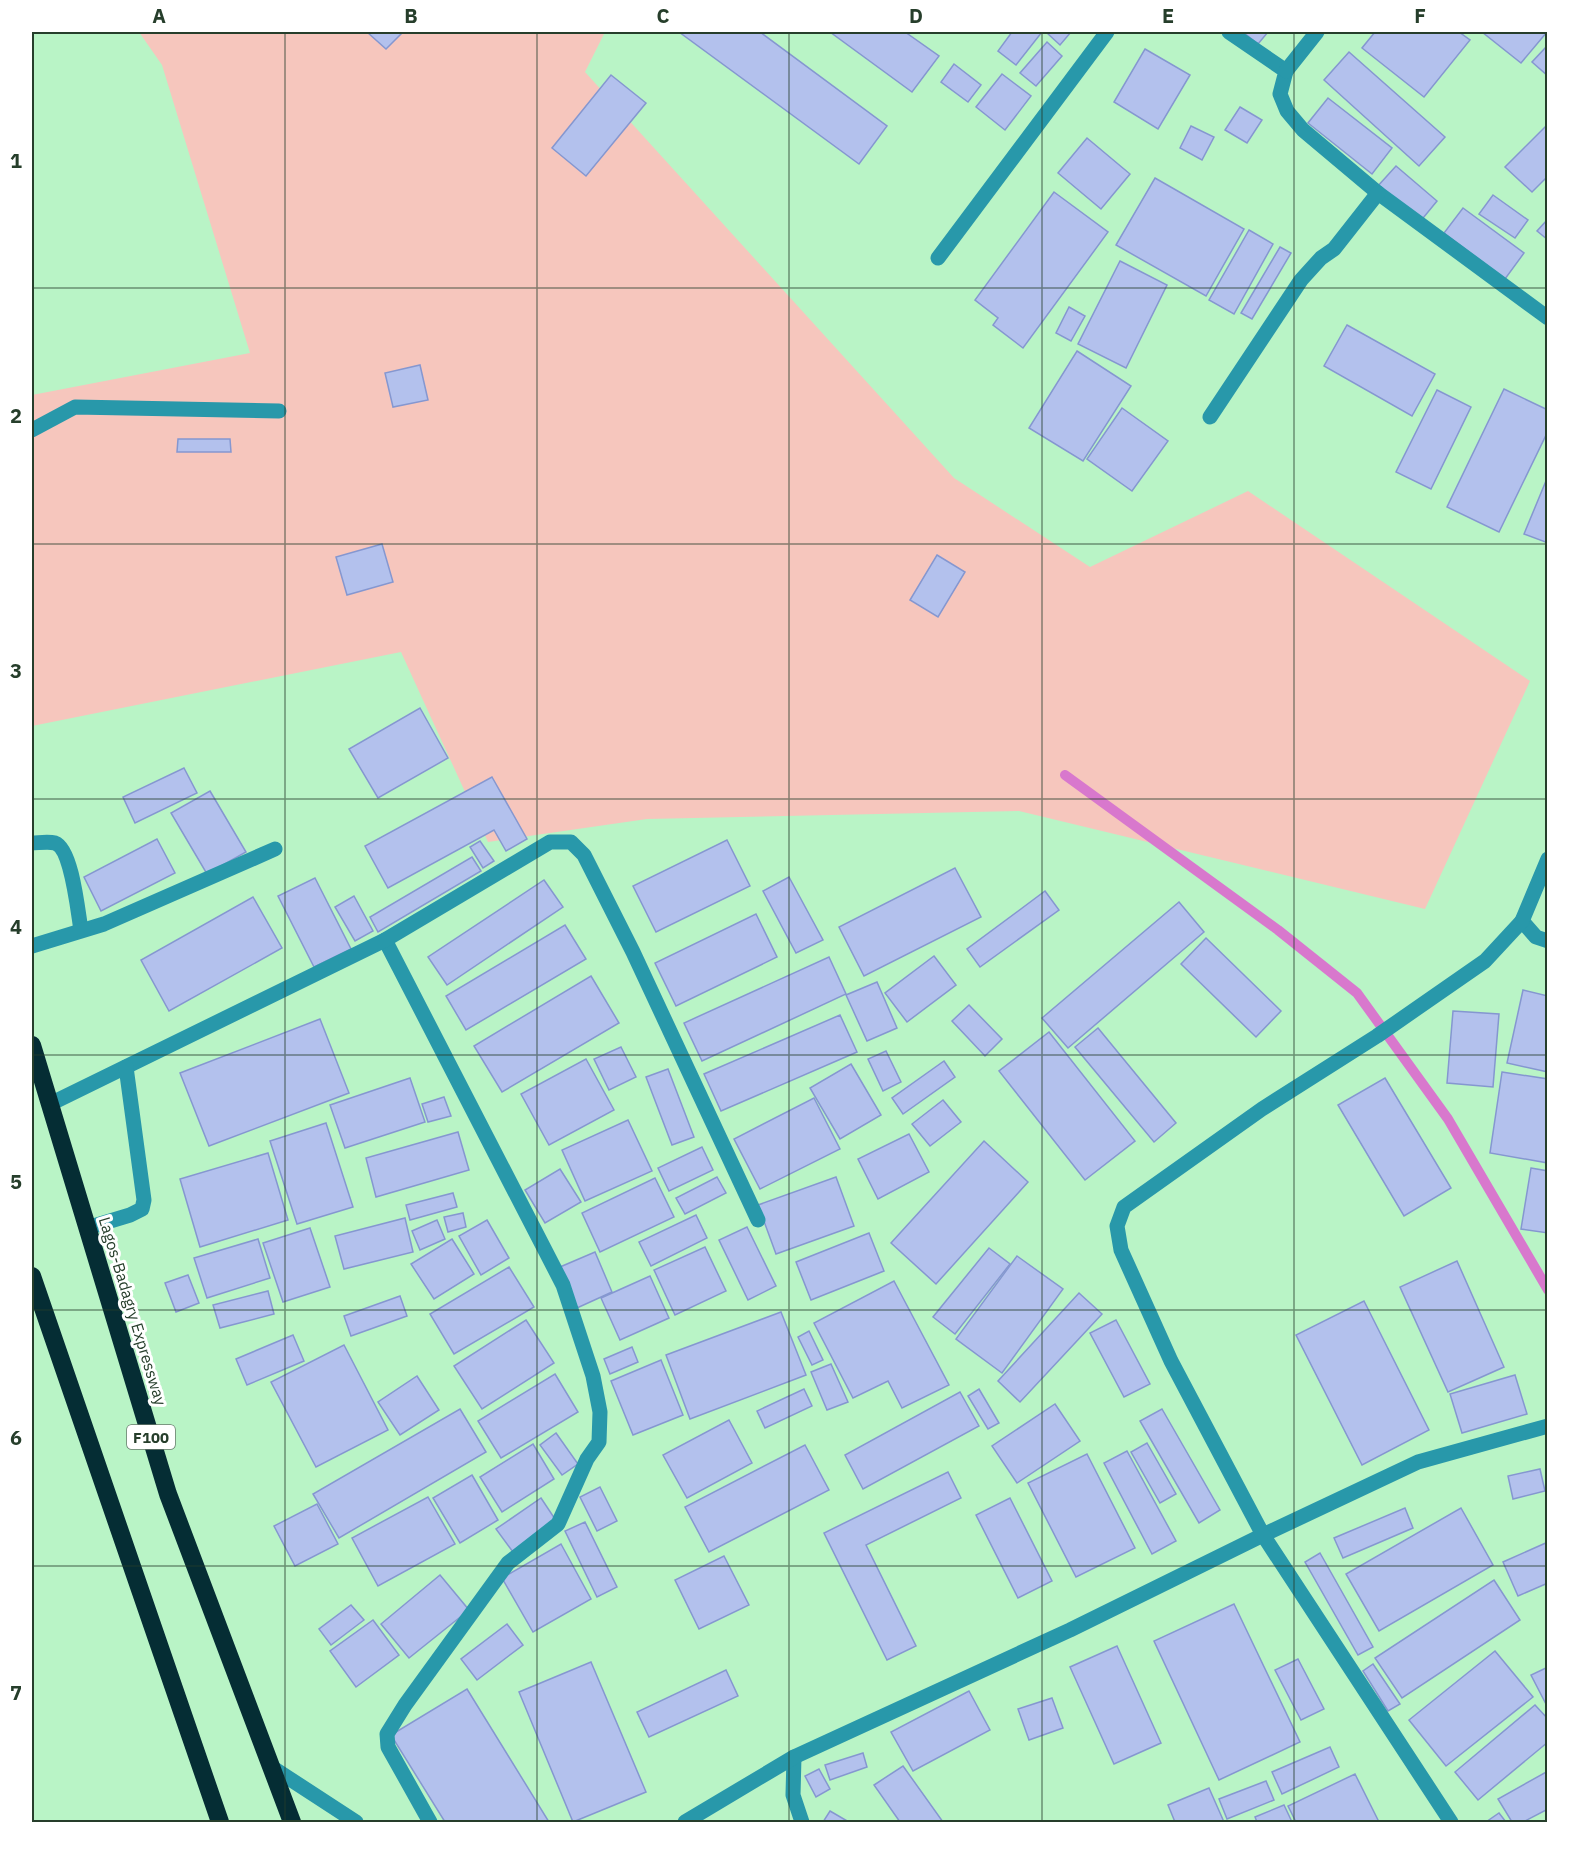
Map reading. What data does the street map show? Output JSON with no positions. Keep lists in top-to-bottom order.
{
  "streets": {
    "highway": ["Lagos-Badagry Expressway", "F100"]
  },
  "grid": {
    "columns": [
      "A",
      "B",
      "C",
      "D",
      "E",
      "F"
    ],
    "rows": [
      "1",
      "2",
      "3",
      "4",
      "5",
      "6",
      "7"
    ]
  }
}
